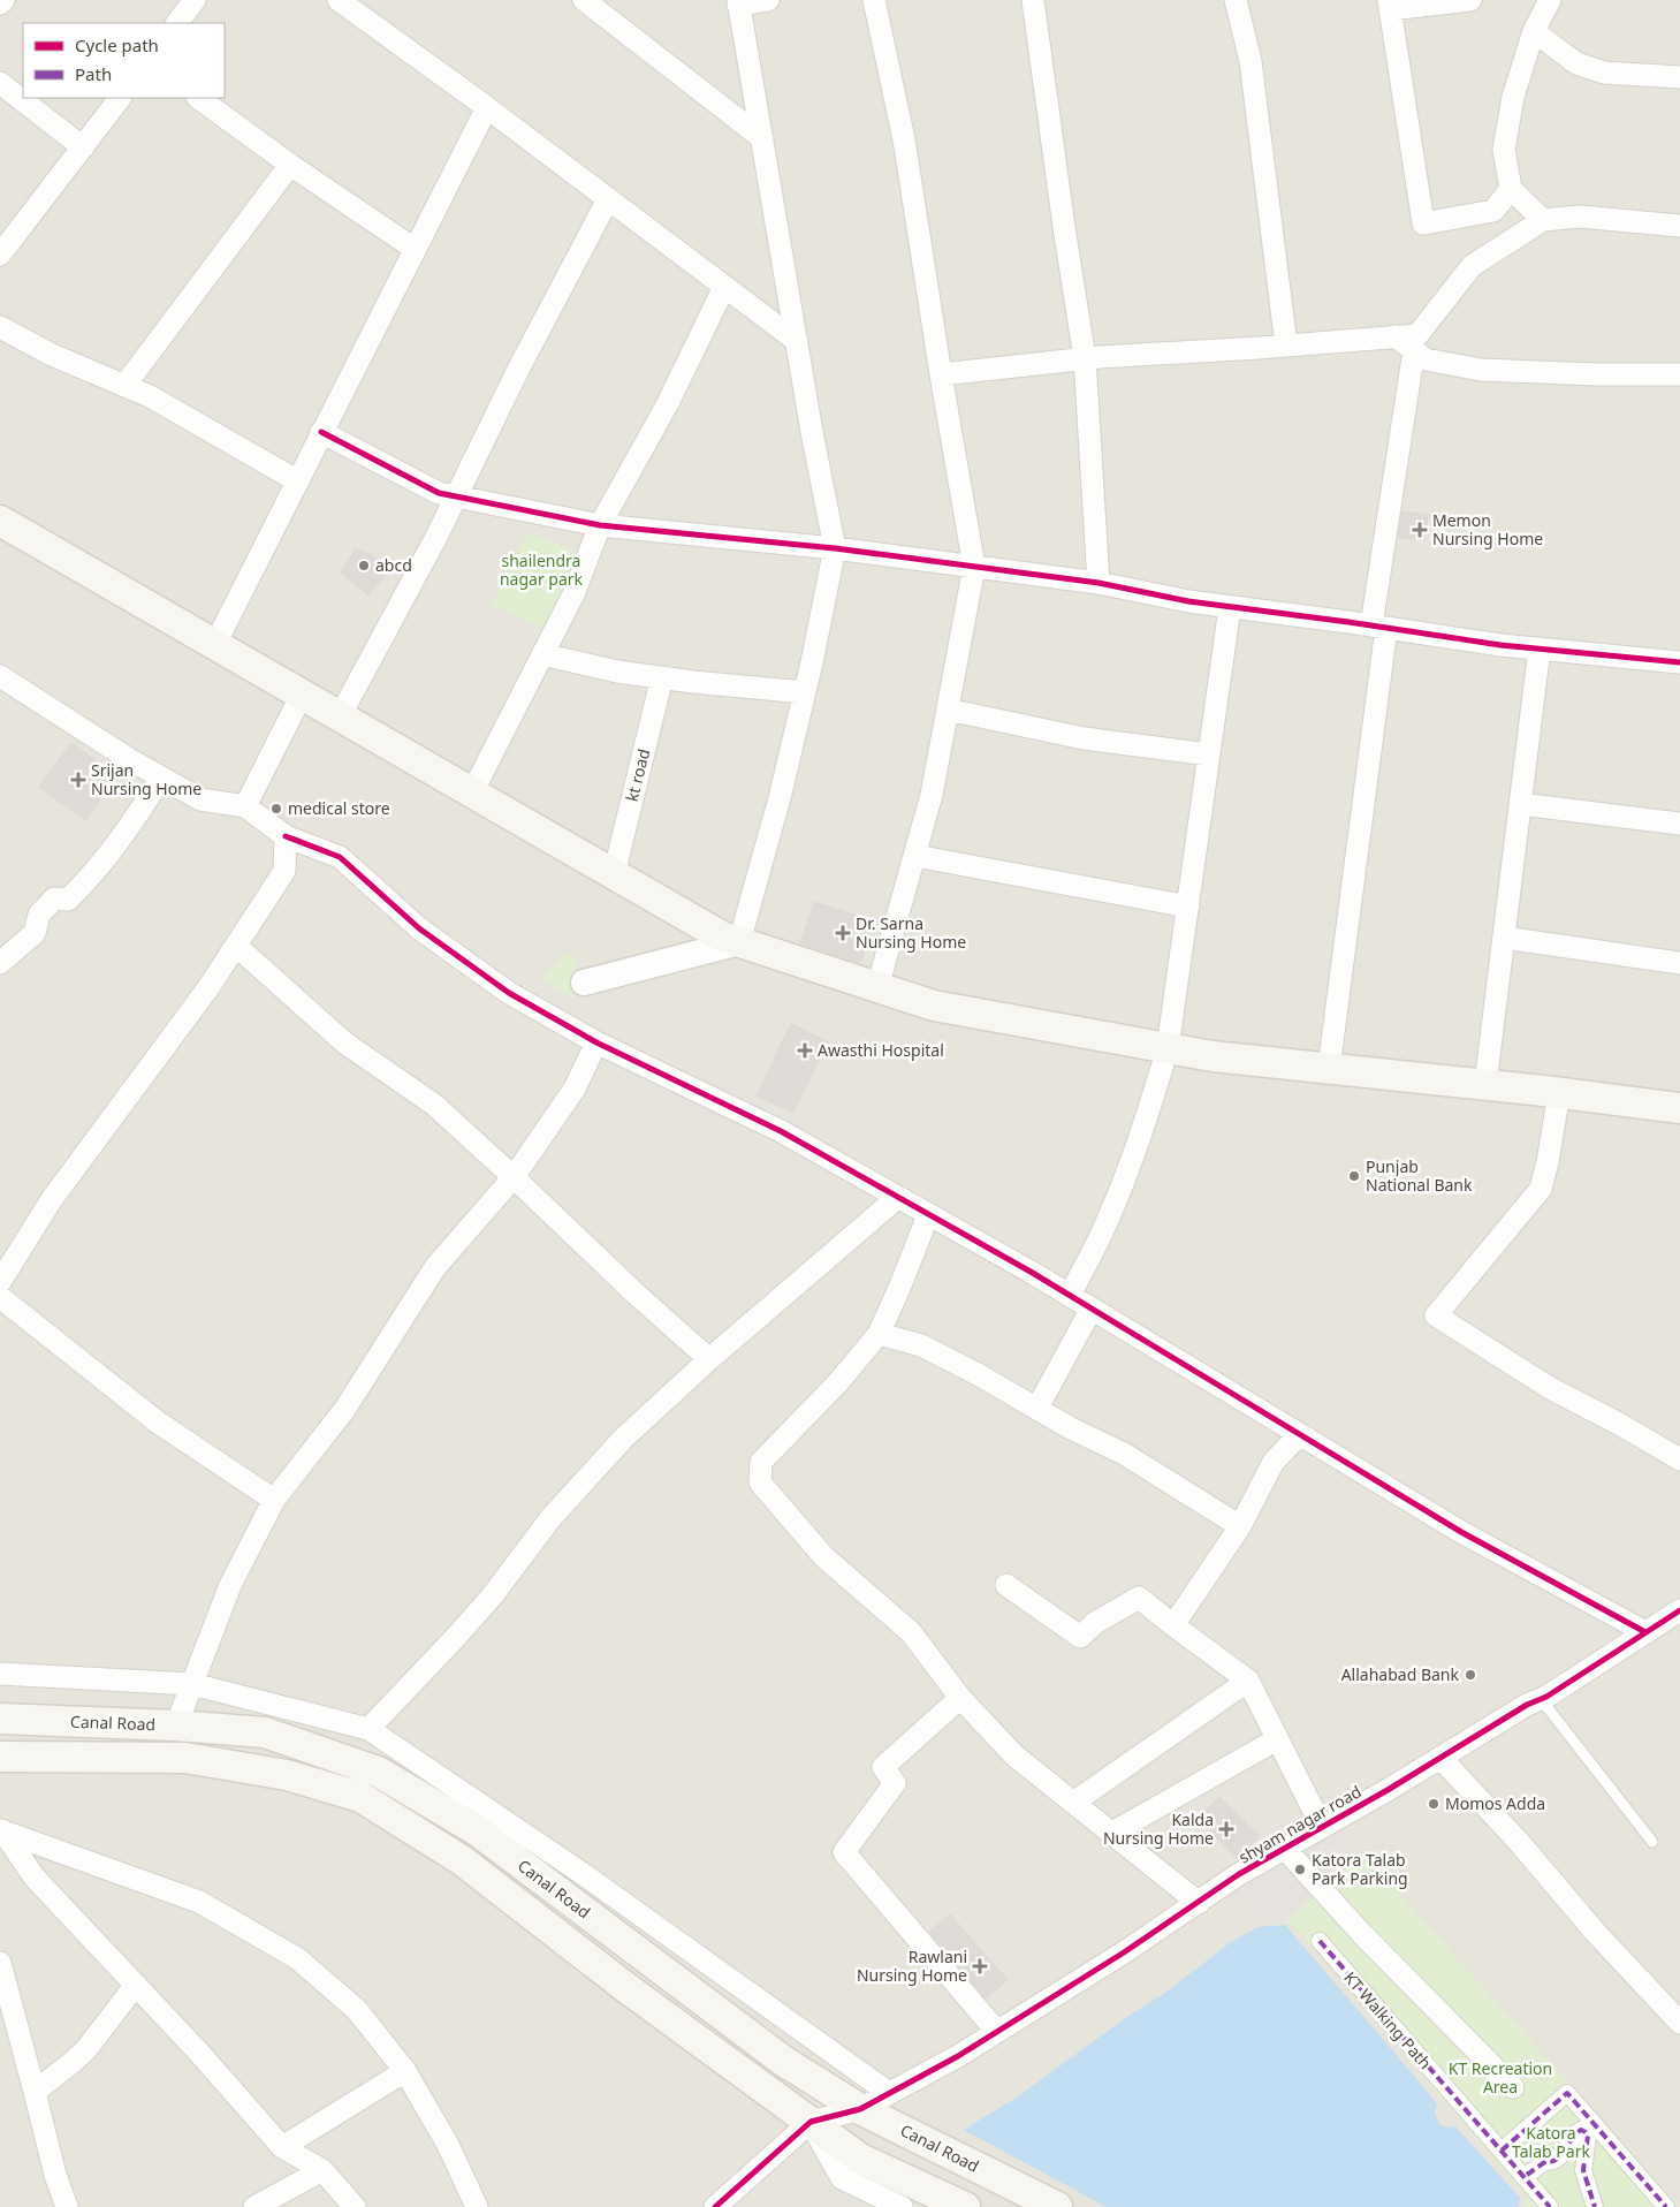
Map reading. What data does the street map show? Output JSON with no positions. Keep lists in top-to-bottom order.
{
  "streets": {
    "main road": ["Canal Road"],
    "street": ["kt road", "shyam nagar road", "KT Walking Path"]
  },
  "crossings": [
    ["Canal Road", "shyam nagar road"]
  ],
  "parks": ["shailendra nagar park", "KT Recreation Area", "Katora Talab Park"],
  "places": {
    "health": [
      "Memon Nursing Home",
      "Srijan Nursing Home",
      "Dr. Sarna Nursing Home",
      "Awasthi Hospital",
      "Kalda Nursing Home",
      "Rawlani Nursing Home"
    ],
    "other": [
      "abcd",
      "medical store",
      "Punjab National Bank",
      "Allahabad Bank",
      "Momos Adda",
      "Katora Talab Park Parking"
    ]
  },
  "legend": ["Cycle path", "Path"]
}
